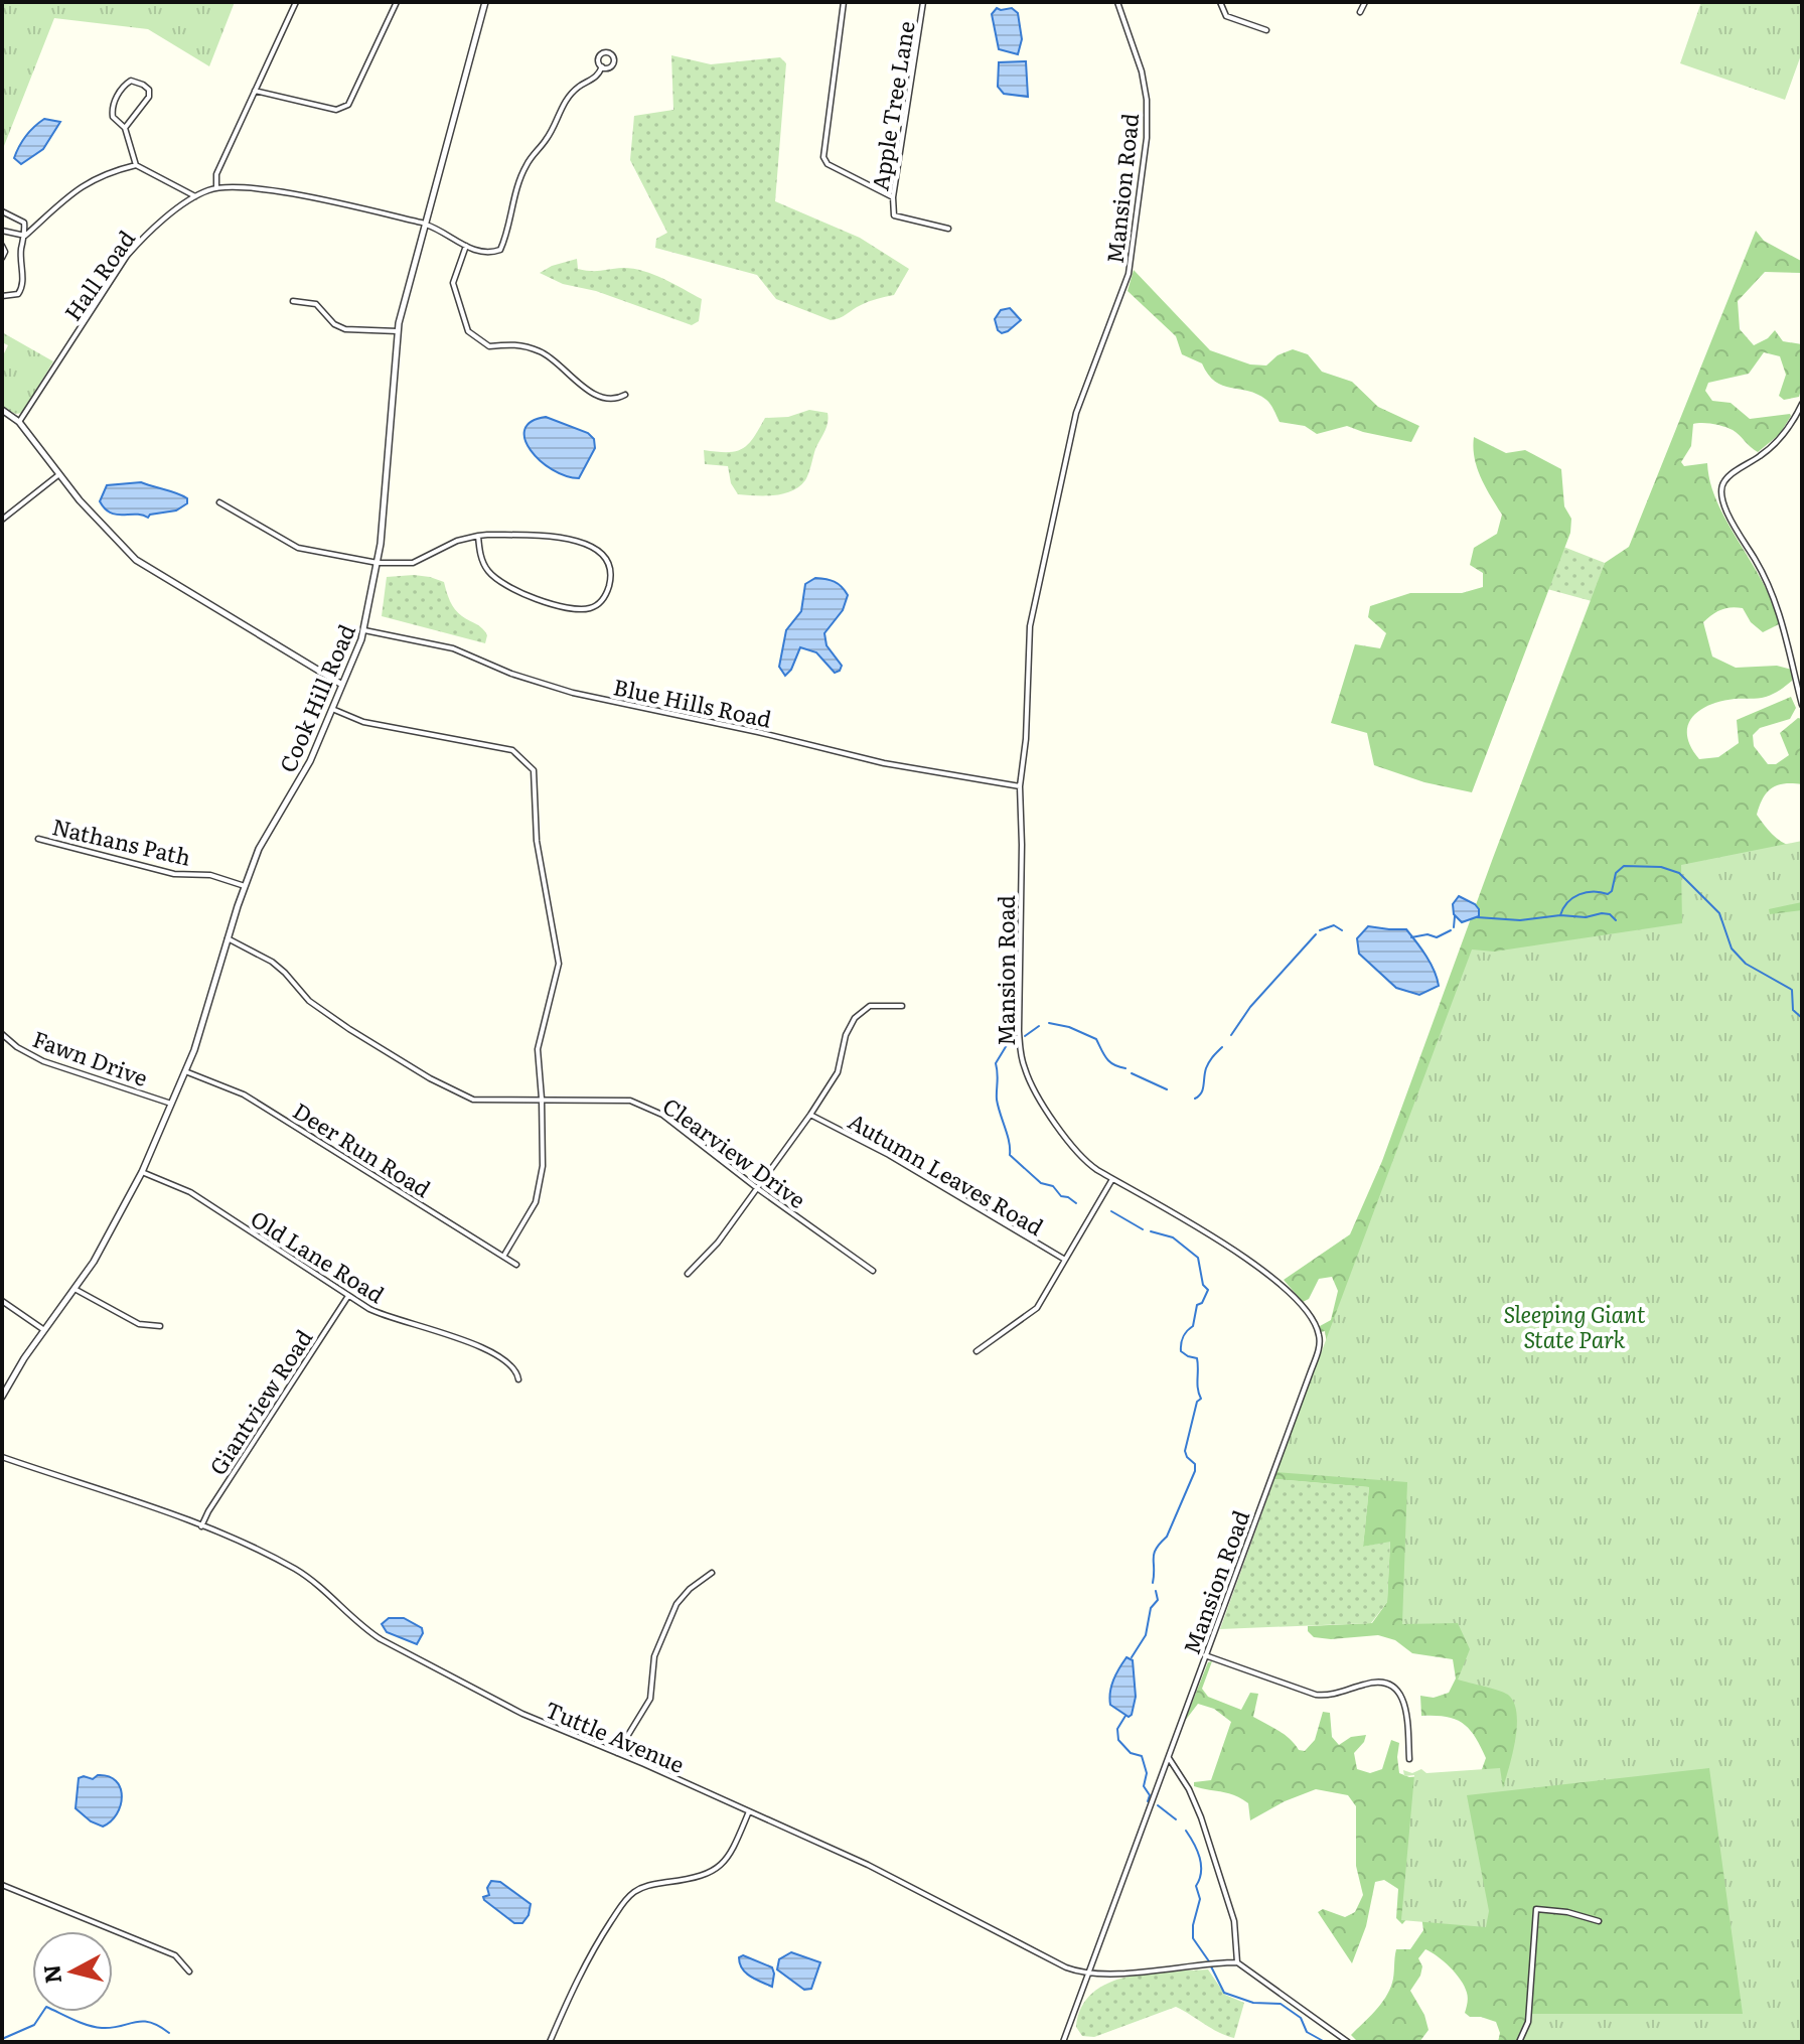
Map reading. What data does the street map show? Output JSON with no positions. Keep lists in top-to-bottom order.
{
  "streets": {
    "street": [
      "Apple Tree Lane",
      "Mansion Road",
      "Hall Road",
      "Cook Hill Road",
      "Blue Hills Road",
      "Nathans Path",
      "Fawn Drive",
      "Deer Run Road",
      "Clearview Drive",
      "Autumn Leaves Road",
      "Old Lane Road",
      "Giantview Road",
      "Tuttle Avenue"
    ]
  },
  "crossings": [
    ["Mansion Road", "Blue Hills Road"],
    ["Mansion Road", "Tuttle Avenue"],
    ["Hall Road", "Cook Hill Road"],
    ["Cook Hill Road", "Blue Hills Road"],
    ["Cook Hill Road", "Nathans Path"],
    ["Cook Hill Road", "Fawn Drive"],
    ["Cook Hill Road", "Deer Run Road"],
    ["Cook Hill Road", "Clearview Drive"],
    ["Cook Hill Road", "Old Lane Road"],
    ["Old Lane Road", "Giantview Road"],
    ["Giantview Road", "Tuttle Avenue"]
  ],
  "parks": ["Sleeping Giant State Park"],
  "north": "left"
}
